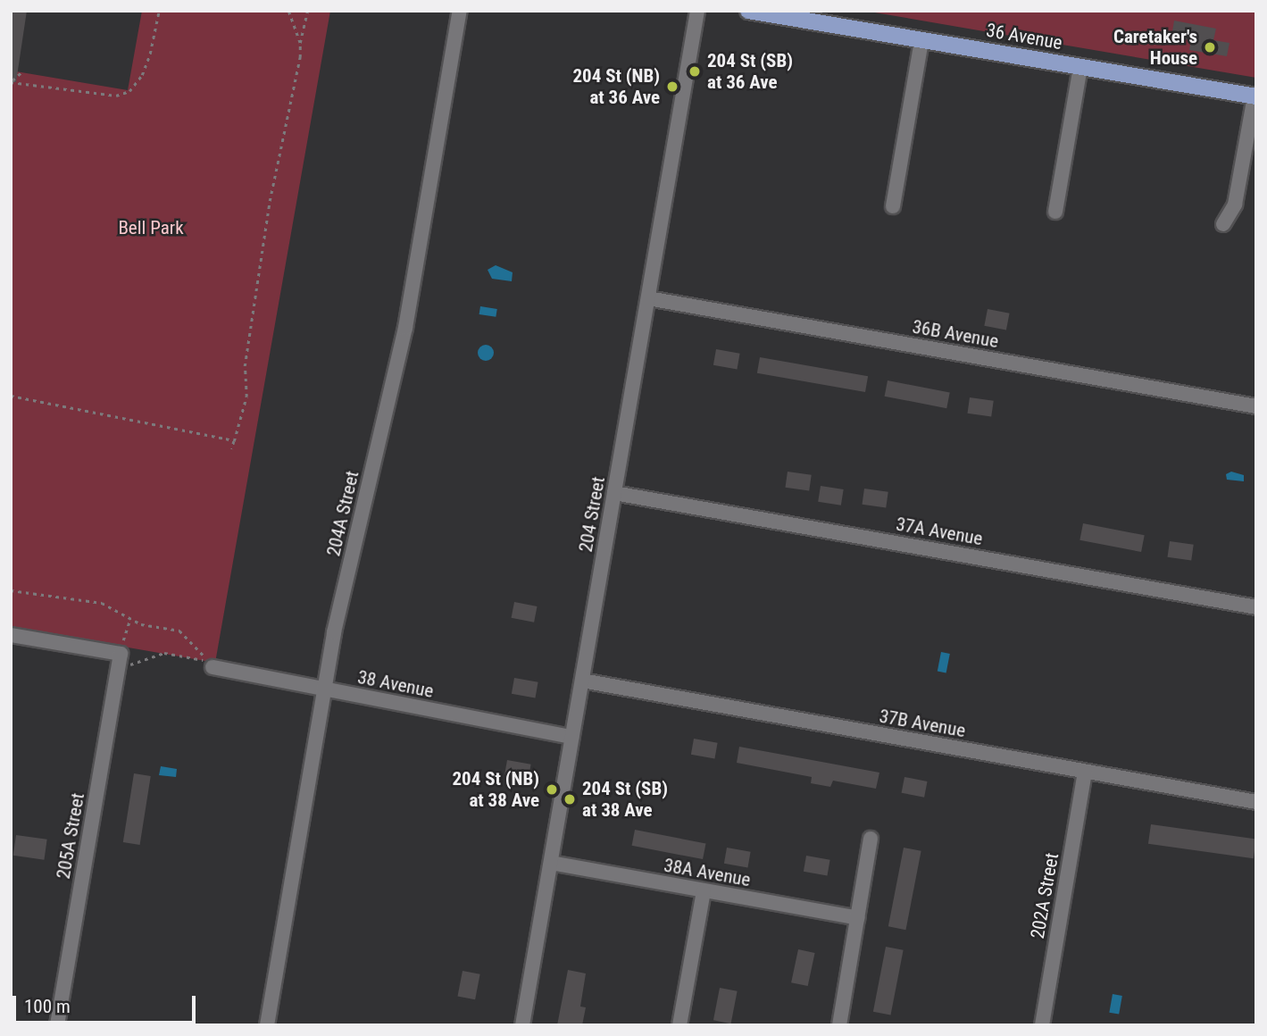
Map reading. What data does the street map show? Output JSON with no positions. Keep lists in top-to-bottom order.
{
  "streets": {
    "main road": ["36 Avenue"],
    "street": [
      "36B Avenue",
      "204A Street",
      "204 Street",
      "37A Avenue",
      "38 Avenue",
      "37B Avenue",
      "205A Street",
      "38A Avenue",
      "202A Street"
    ]
  },
  "crossings": [
    ["36B Avenue", "204 Street"],
    ["204A Street", "38 Avenue"],
    ["204 Street", "37A Avenue"],
    ["204 Street", "38 Avenue"],
    ["204 Street", "37B Avenue"],
    ["204 Street", "38A Avenue"],
    ["37B Avenue", "202A Street"]
  ],
  "parks": ["Bell Park"],
  "places": [
    "Caretaker's House",
    "204 St (SB) at 36 Ave",
    "204 St (NB) at 36 Ave",
    "204 St (NB) at 38 Ave",
    "204 St (SB) at 38 Ave"
  ],
  "scale_bar": "100 m"
}
